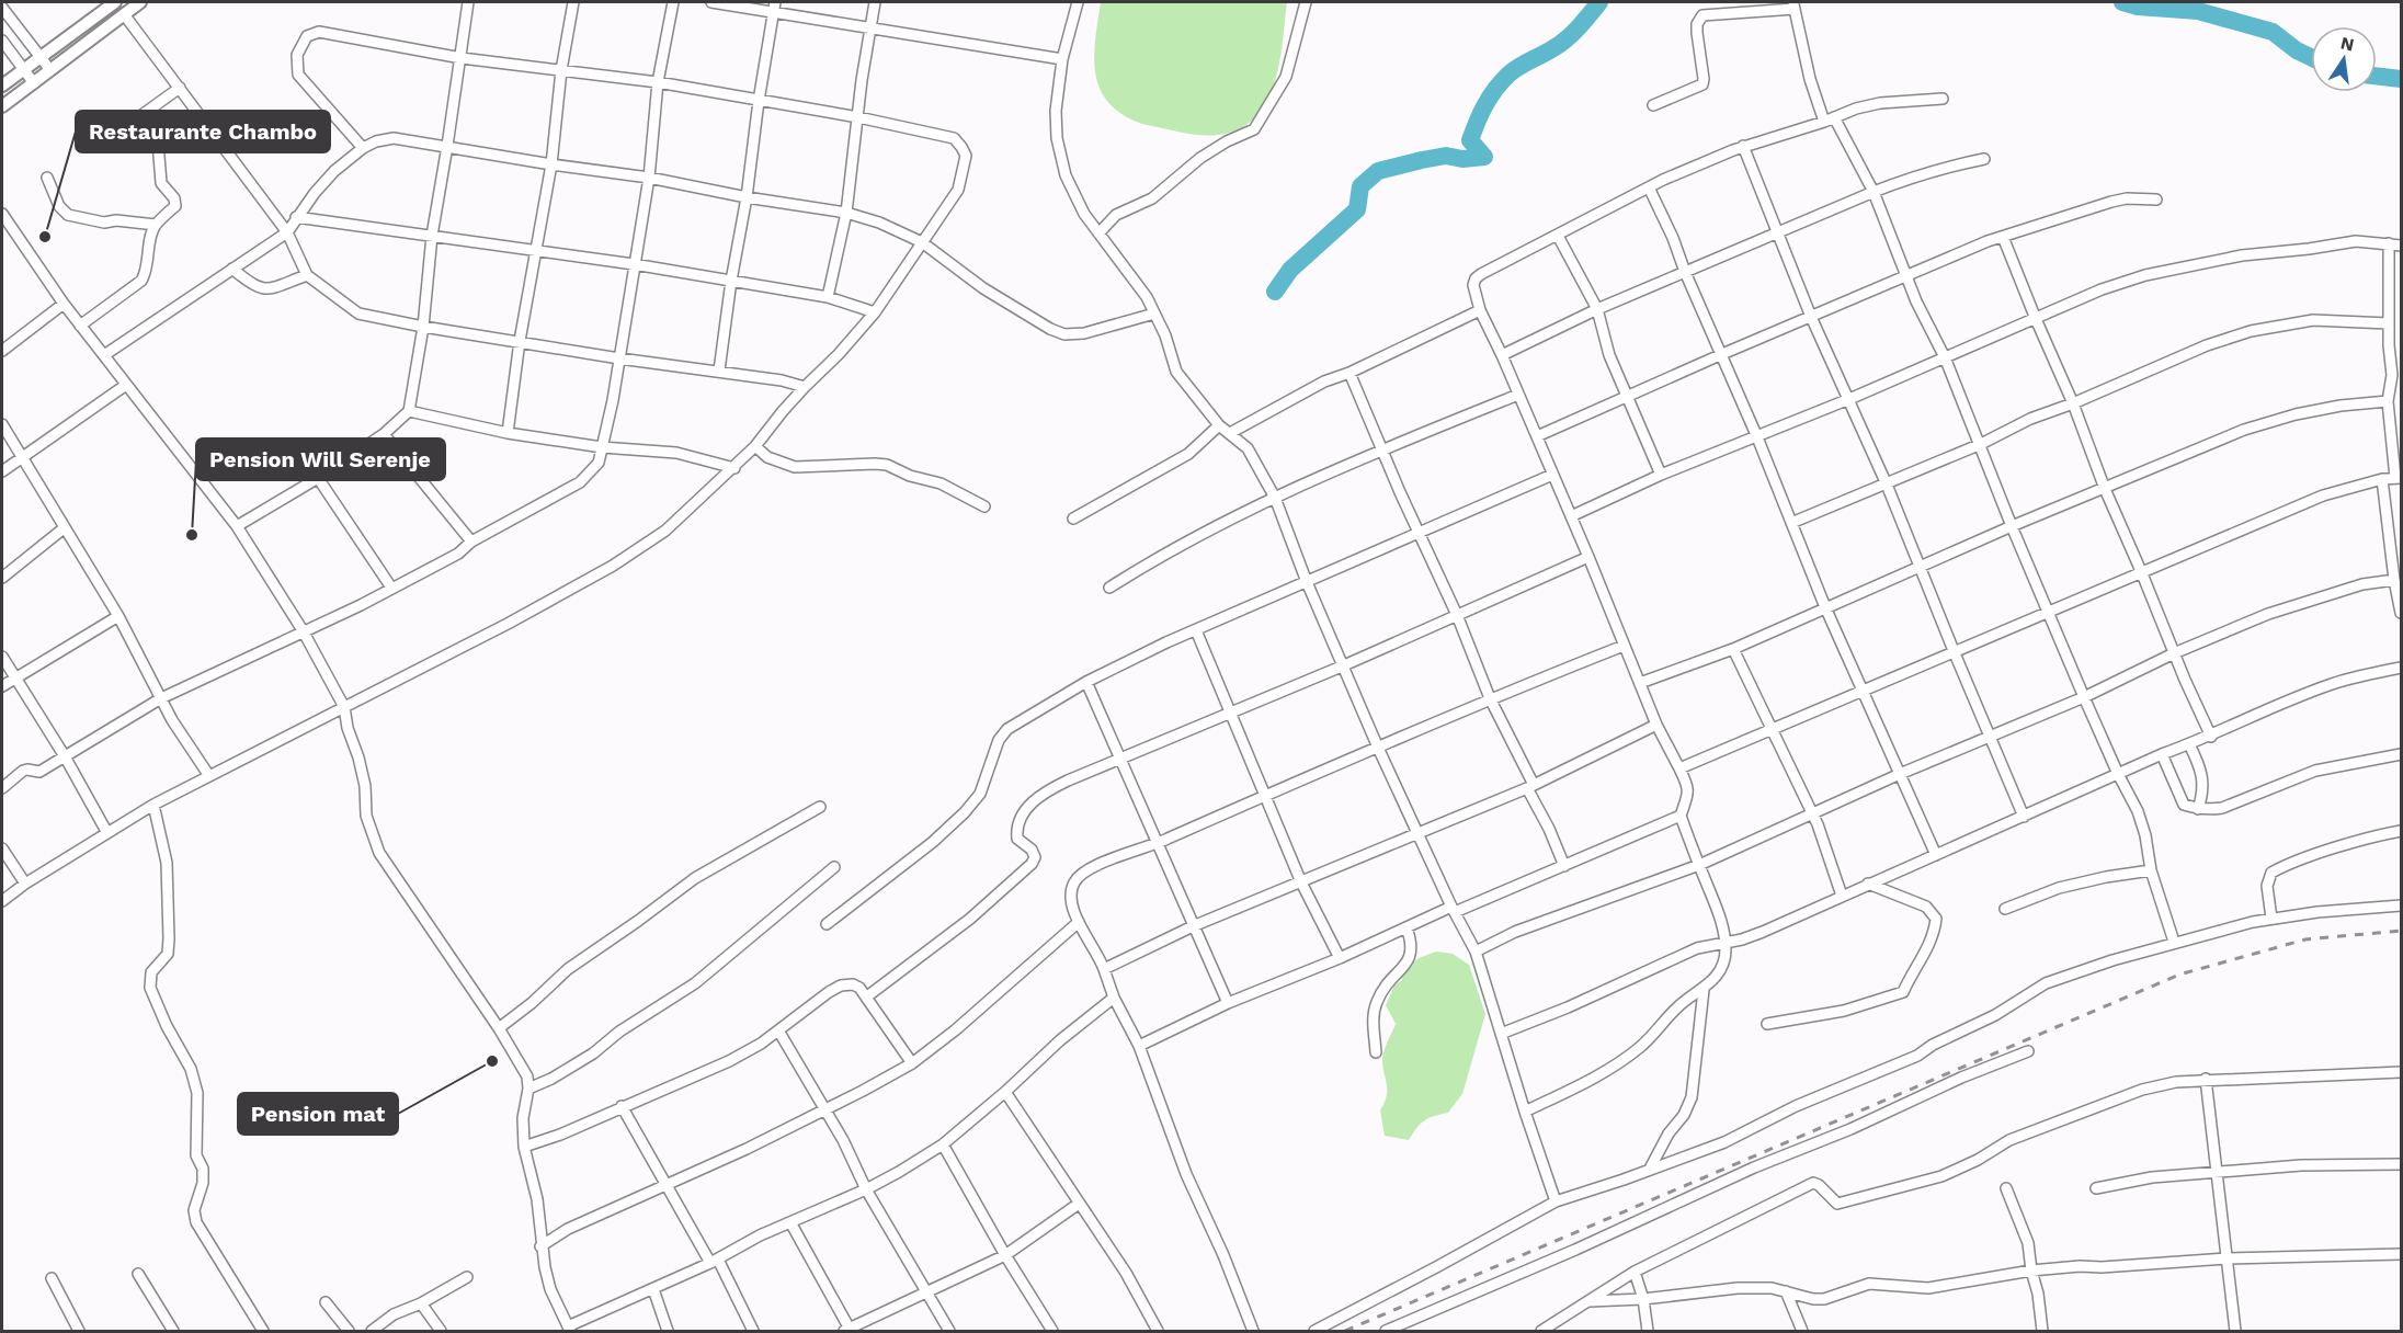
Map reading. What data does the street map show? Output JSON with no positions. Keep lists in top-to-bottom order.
{
  "places": ["Restaurante Chambo", "Pension Will Serenje", "Pension mat"],
  "north": "top"
}
